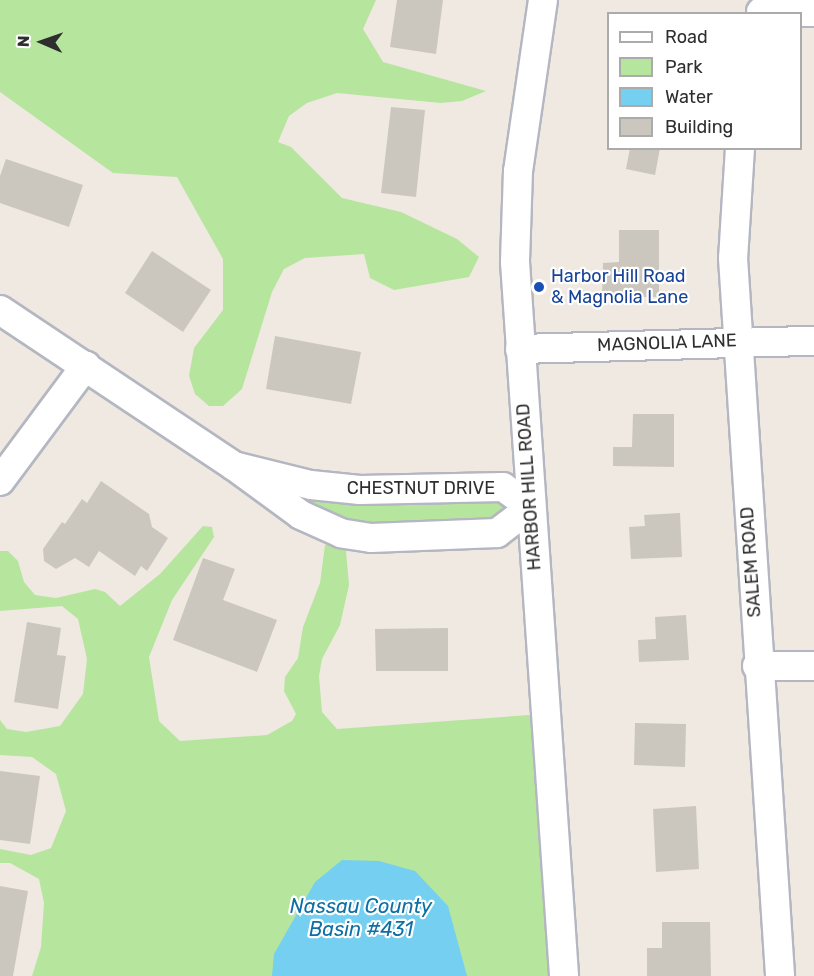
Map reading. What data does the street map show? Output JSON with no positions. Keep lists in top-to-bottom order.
{
  "streets": {
    "street": [
      "MAGNOLIA LANE",
      "HARBOR HILL ROAD",
      "CHESTNUT DRIVE",
      "SALEM ROAD"
    ]
  },
  "crossings": [
    ["MAGNOLIA LANE", "HARBOR HILL ROAD"],
    ["MAGNOLIA LANE", "SALEM ROAD"],
    ["HARBOR HILL ROAD", "CHESTNUT DRIVE"]
  ],
  "water": ["Nassau County Basin #431"],
  "places": ["Harbor Hill Road & Magnolia Lane"],
  "legend": [
    "Road",
    "Park",
    "Water",
    "Building"
  ],
  "north": "left"
}
